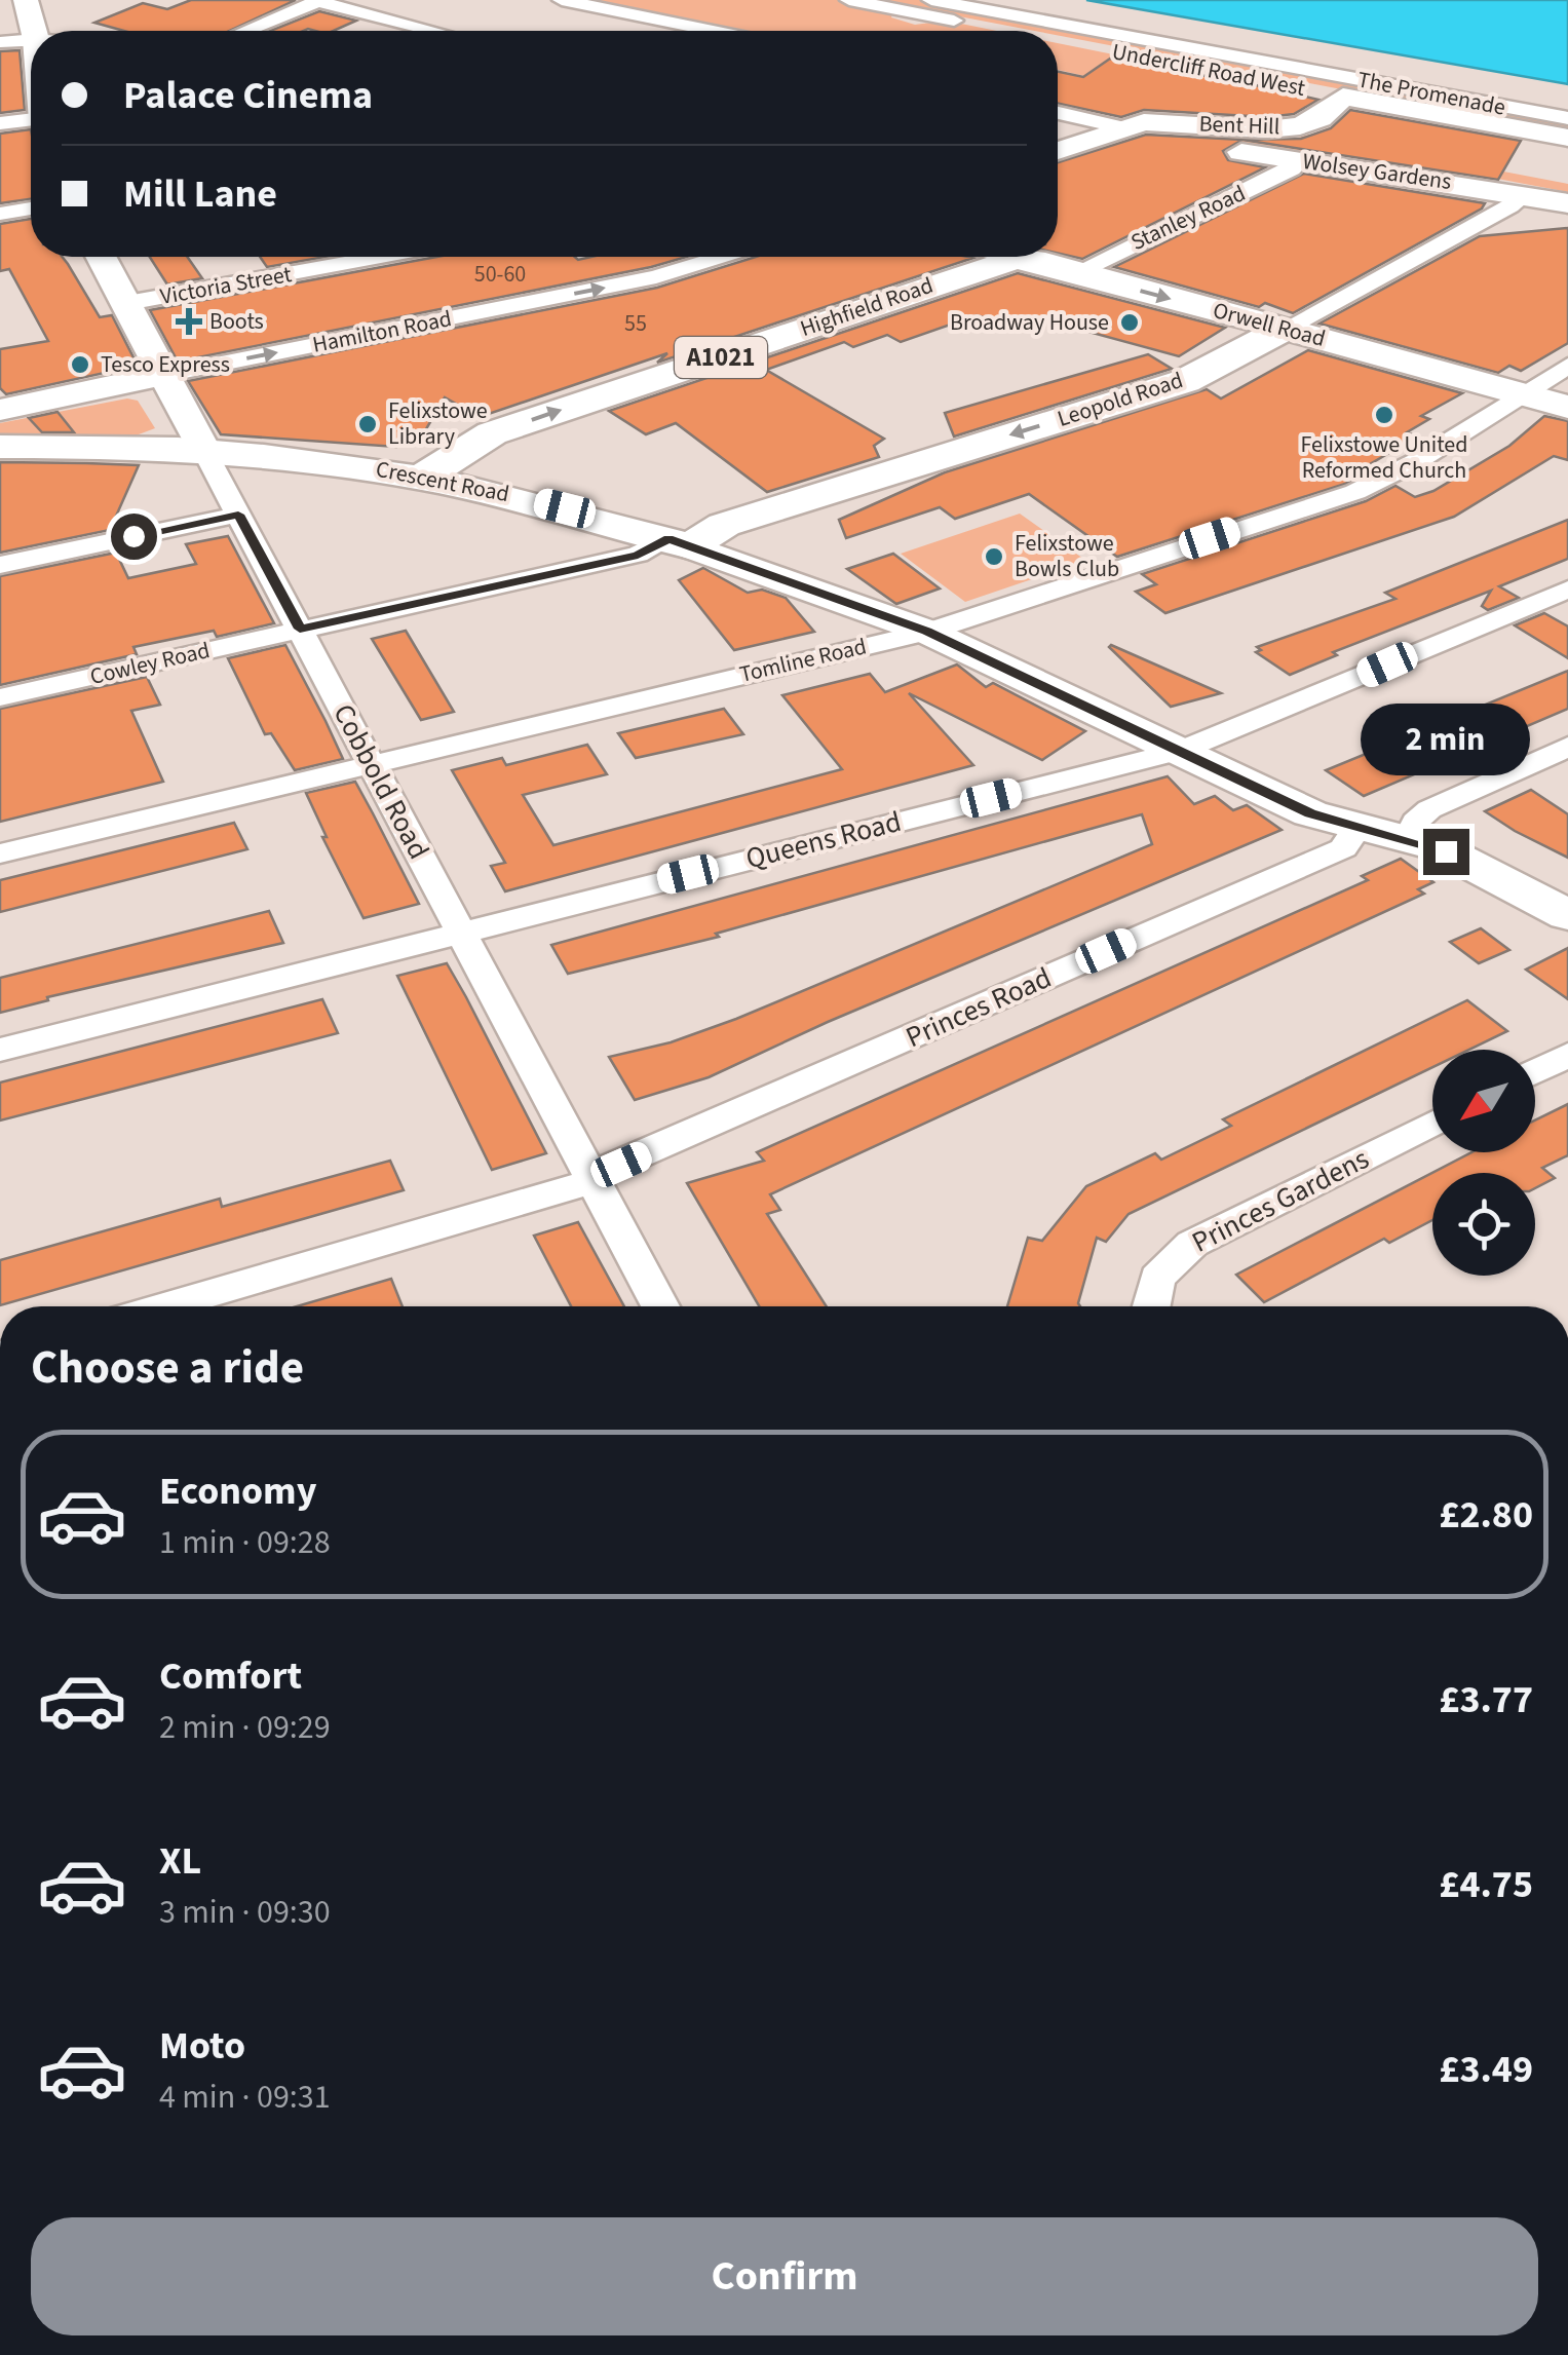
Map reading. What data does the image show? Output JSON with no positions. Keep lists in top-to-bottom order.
{
  "streets": {
    "main road": [
      "Highfield Road",
      "Orwell Road",
      "A1021",
      "Leopold Road",
      "Crescent Road"
    ],
    "street": [
      "Undercliff Road West",
      "The Promenade",
      "Bent Hill",
      "Wolsey Gardens",
      "Stanley Road",
      "Victoria Street",
      "Hamilton Road",
      "Tomline Road",
      "Cowley Road",
      "Cobbold Road",
      "Queens Road",
      "Princes Road",
      "Princes Gardens"
    ]
  },
  "crossings": [
    ["Undercliff Road West", "The Promenade"],
    ["Undercliff Road West", "Bent Hill"],
    ["The Promenade", "Bent Hill"],
    ["Bent Hill", "Wolsey Gardens"],
    ["Wolsey Gardens", "Stanley Road"],
    ["Wolsey Gardens", "Leopold Road"],
    ["Stanley Road", "Orwell Road"],
    ["Victoria Street", "Cobbold Road"],
    ["Highfield Road", "Orwell Road"],
    ["Highfield Road", "Crescent Road"],
    ["Orwell Road", "Leopold Road"],
    ["Orwell Road", "Tomline Road"],
    ["Hamilton Road", "Cobbold Road"],
    ["Leopold Road", "Crescent Road"],
    ["Leopold Road", "Cowley Road"],
    ["Leopold Road", "Cobbold Road"],
    ["Crescent Road", "Tomline Road"],
    ["Crescent Road", "Cobbold Road"],
    ["Crescent Road", "Queens Road"],
    ["Crescent Road", "Princes Road"],
    ["Tomline Road", "Cobbold Road"],
    ["Cowley Road", "Cobbold Road"],
    ["Cobbold Road", "Queens Road"],
    ["Cobbold Road", "Princes Road"]
  ],
  "one_way": ["Highfield Road", "Orwell Road", "Hamilton Road"],
  "places": {
    "health": ["Boots"],
    "other": [
      "Broadway House",
      "Tesco Express",
      "Felixstowe United Reformed Church",
      "Felixstowe Library",
      "Felixstowe Bowls Club"
    ]
  },
  "house_numbers": ["50-60", "55"],
  "north": "bottom left",
  "page": {
    "banner": ["Palace Cinema", "Mill Lane"],
    "bubble": "2 min",
    "heading": "Choose a ride",
    "list": [
      {
        "name": "Economy",
        "note": "1 min · 09:28",
        "value": "£2.80"
      },
      {
        "name": "Comfort",
        "note": "2 min · 09:29",
        "value": "£3.77"
      },
      {
        "name": "XL",
        "note": "3 min · 09:30",
        "value": "£4.75"
      },
      {
        "name": "Moto",
        "note": "4 min · 09:31",
        "value": "£3.49"
      }
    ],
    "buttons": "Confirm"
  }
}
